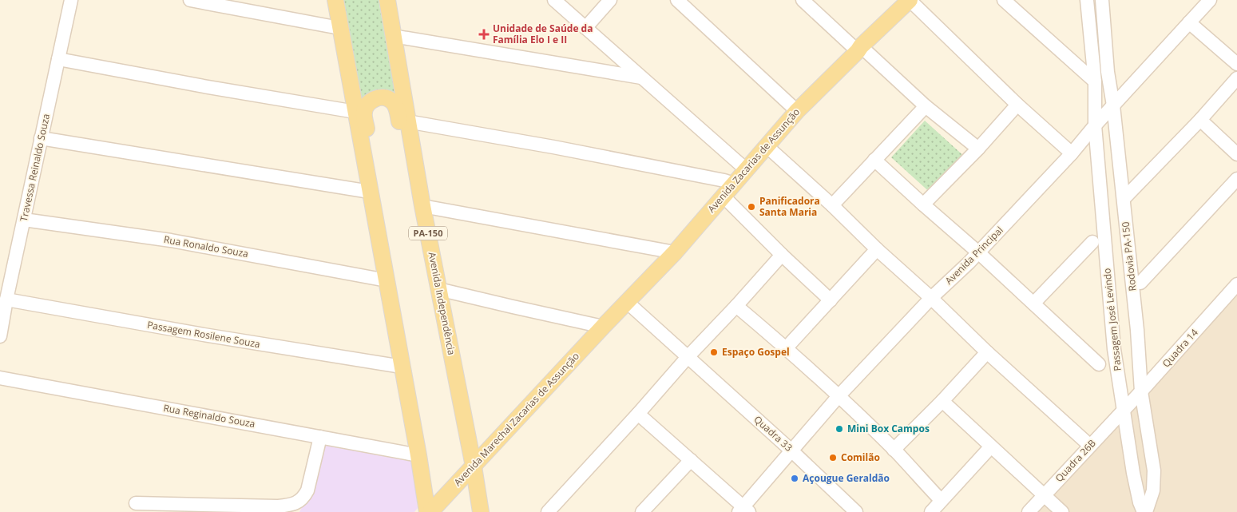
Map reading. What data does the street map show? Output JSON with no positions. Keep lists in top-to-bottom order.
{
  "streets": {
    "main road": [
      "Avenida Zacarias de Assunção",
      "PA-150",
      "Avenida Independência",
      "Avenida Marechal Zacarias de Assunção"
    ],
    "street": [
      "Travessa Reinaldo Souza",
      "Rua Ronaldo Souza",
      "Avenida Principal",
      "Rodovia PA-150",
      "Passagem José Levindo",
      "Passagem Rosilene Souza",
      "Quadra 14",
      "Rua Reginaldo Souza",
      "Quadra 33",
      "Quadra 26B"
    ]
  },
  "crossings": [
    ["Avenida Zacarias de Assunção", "Avenida Marechal Zacarias de Assunção"],
    ["Avenida Zacarias de Assunção", "Quadra 33"],
    ["Travessa Reinaldo Souza", "Rua Ronaldo Souza"],
    ["Travessa Reinaldo Souza", "Passagem Rosilene Souza"],
    ["Avenida Principal", "Rodovia PA-150"],
    ["Avenida Principal", "Passagem José Levindo"],
    ["Avenida Principal", "Quadra 33"],
    ["Rodovia PA-150", "Passagem José Levindo"],
    ["Rodovia PA-150", "Quadra 14"],
    ["Avenida Independência", "Avenida Marechal Zacarias de Assunção"],
    ["Passagem José Levindo", "Quadra 14"],
    ["Passagem José Levindo", "Quadra 26B"],
    ["Quadra 14", "Quadra 26B"]
  ],
  "places": {
    "health": ["Unidade de Saúde da Família Elo I e II"],
    "other": [
      "Panificadora Santa Maria",
      "Espaço Gospel",
      "Mini Box Campos",
      "Comilão",
      "Açougue Geraldão"
    ]
  }
}
